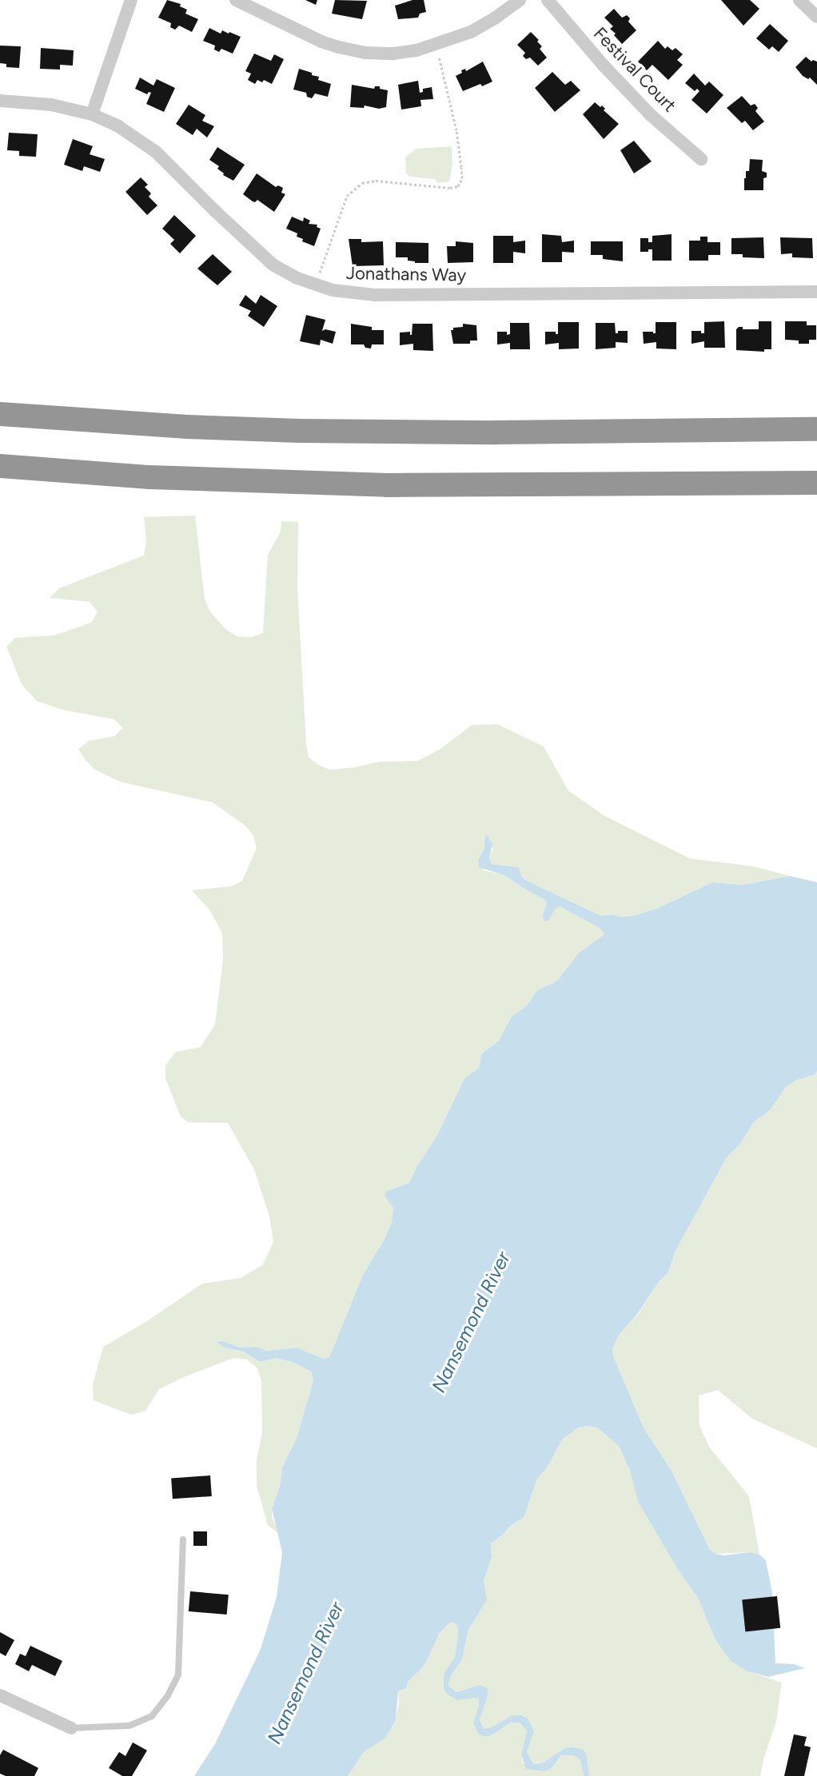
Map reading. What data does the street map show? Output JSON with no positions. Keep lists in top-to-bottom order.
{
  "streets": {
    "street": ["Festival Court", "Jonathans Way"]
  },
  "water": ["Nansemond River"]
}
